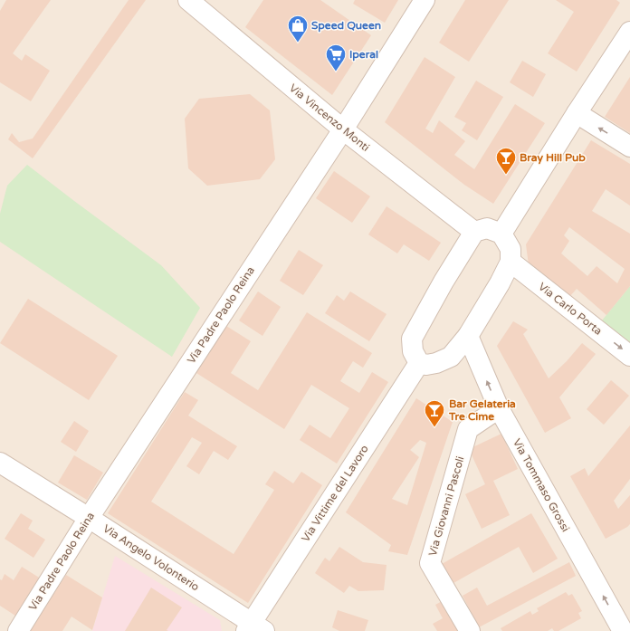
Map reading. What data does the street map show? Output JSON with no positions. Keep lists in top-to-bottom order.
{
  "streets": {
    "street": [
      "Via Vincenzo Monti",
      "Via Carlo Porta",
      "Via Padre Paolo Reina",
      "Via Tommaso Grossi",
      "Via Vittime del Lavoro",
      "Via Giovanni Pascoli",
      "Via Angelo Volonterio"
    ]
  },
  "crossings": [
    ["Via Vincenzo Monti", "Via Padre Paolo Reina"],
    ["Via Padre Paolo Reina", "Via Angelo Volonterio"],
    ["Via Tommaso Grossi", "Via Giovanni Pascoli"],
    ["Via Vittime del Lavoro", "Via Angelo Volonterio"]
  ],
  "one_way": ["Via Carlo Porta", "Via Tommaso Grossi"],
  "places": {
    "shop": ["Speed Queen"],
    "supermarket": ["Iperal"],
    "bar": ["Bray Hill Pub", "Bar Gelateria Tre Cime"]
  }
}
